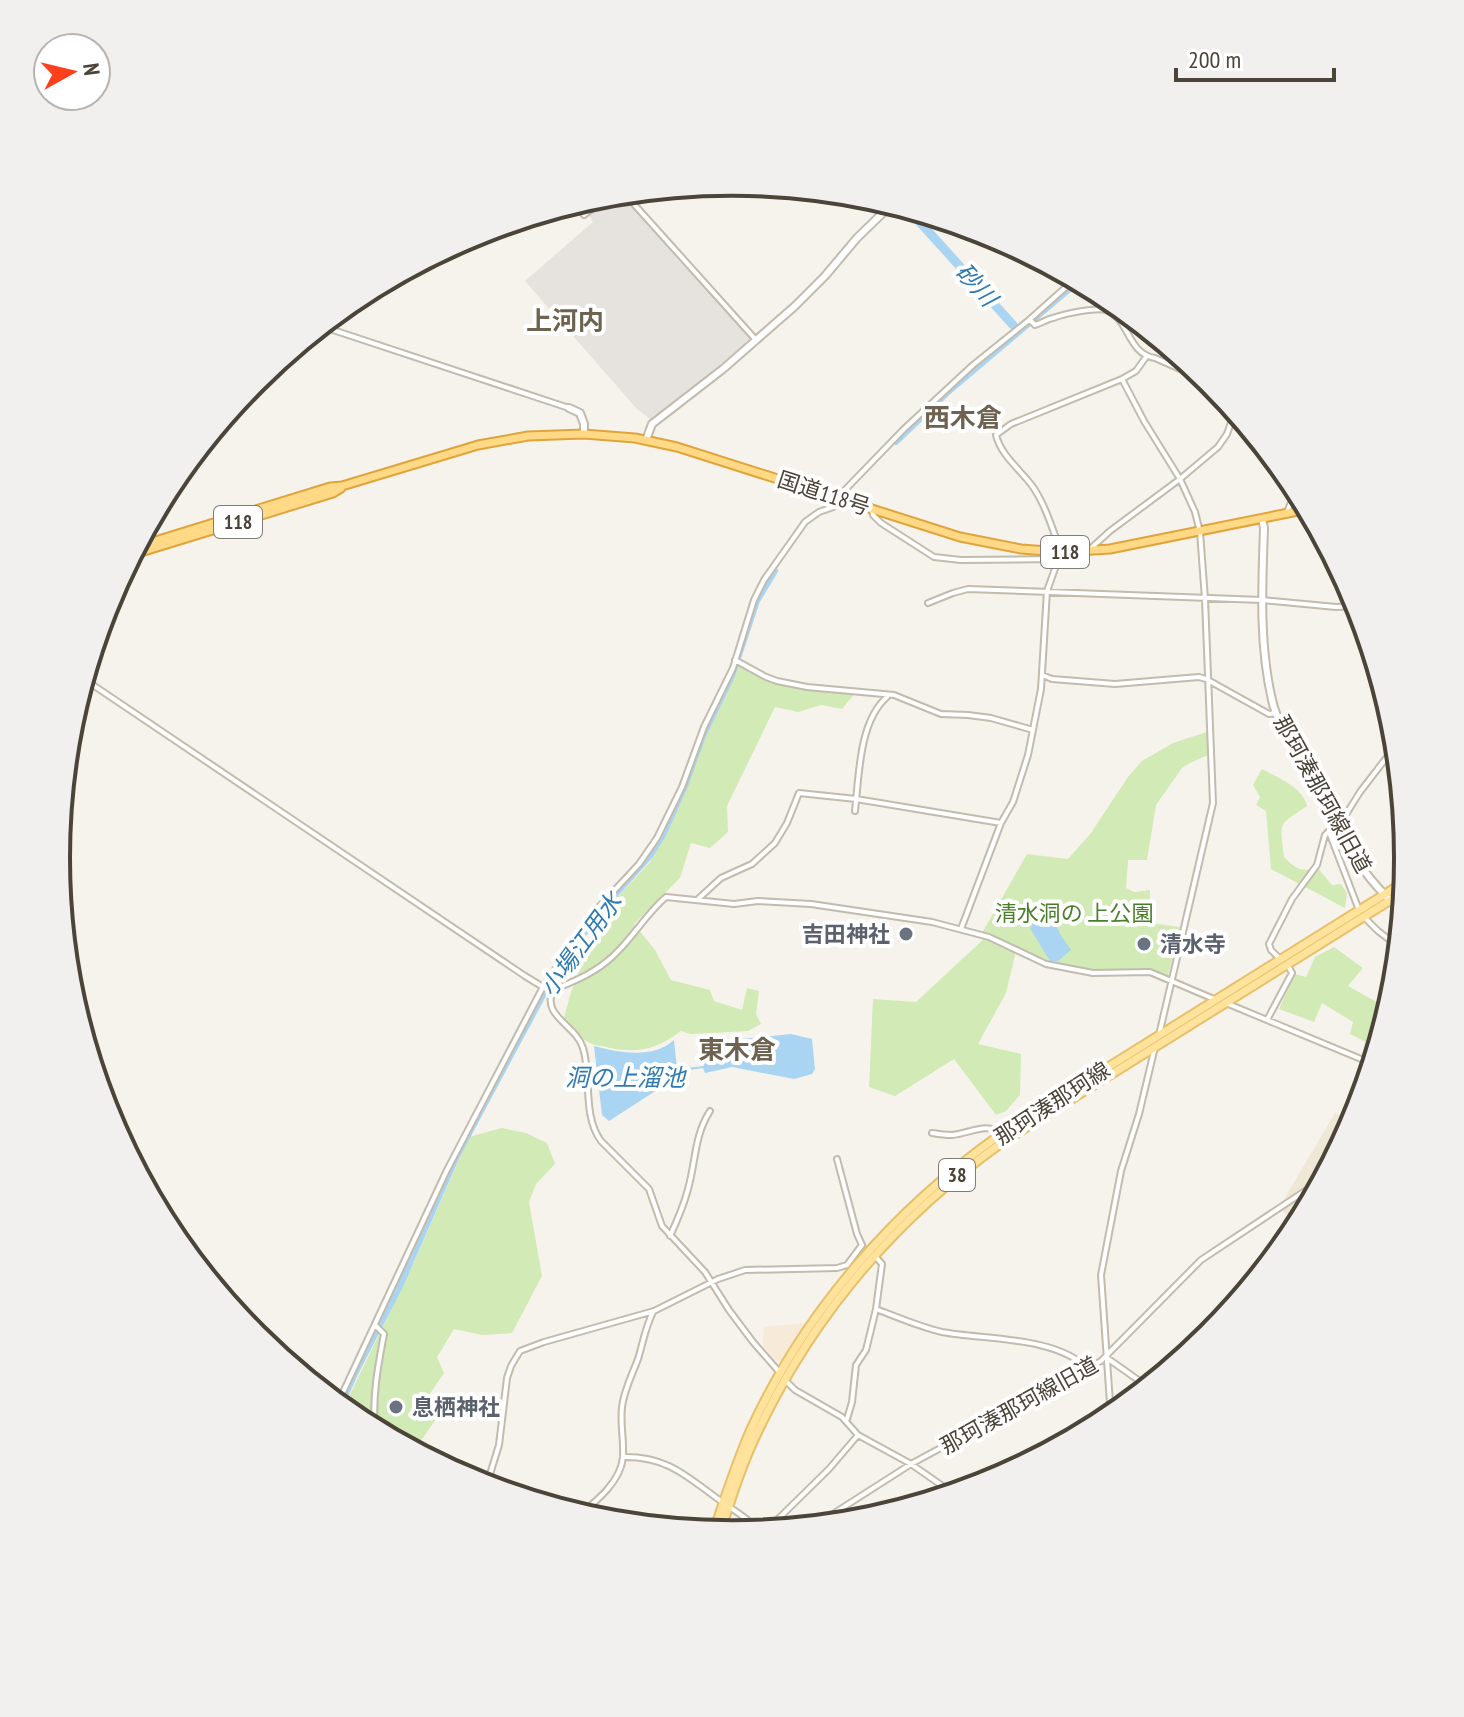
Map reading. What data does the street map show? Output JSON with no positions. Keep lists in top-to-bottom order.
{
  "streets": {
    "highway": ["国道118号", "118"],
    "main road": ["那珂湊那珂線", "38"],
    "street": ["那珂湊那珂線旧道"]
  },
  "crossings": [
    ["国道118号", "那珂湊那珂線旧道"],
    ["那珂湊那珂線旧道", "那珂湊那珂線"]
  ],
  "districts": ["上河内", "西木倉", "東木倉"],
  "water": ["砂川", "小場江用水", "洞の上溜池"],
  "parks": ["清水洞の 上公園"],
  "places": ["吉田神社", "清水寺", "息栖神社"],
  "scale_bar": "200 m",
  "north": "right"
}
